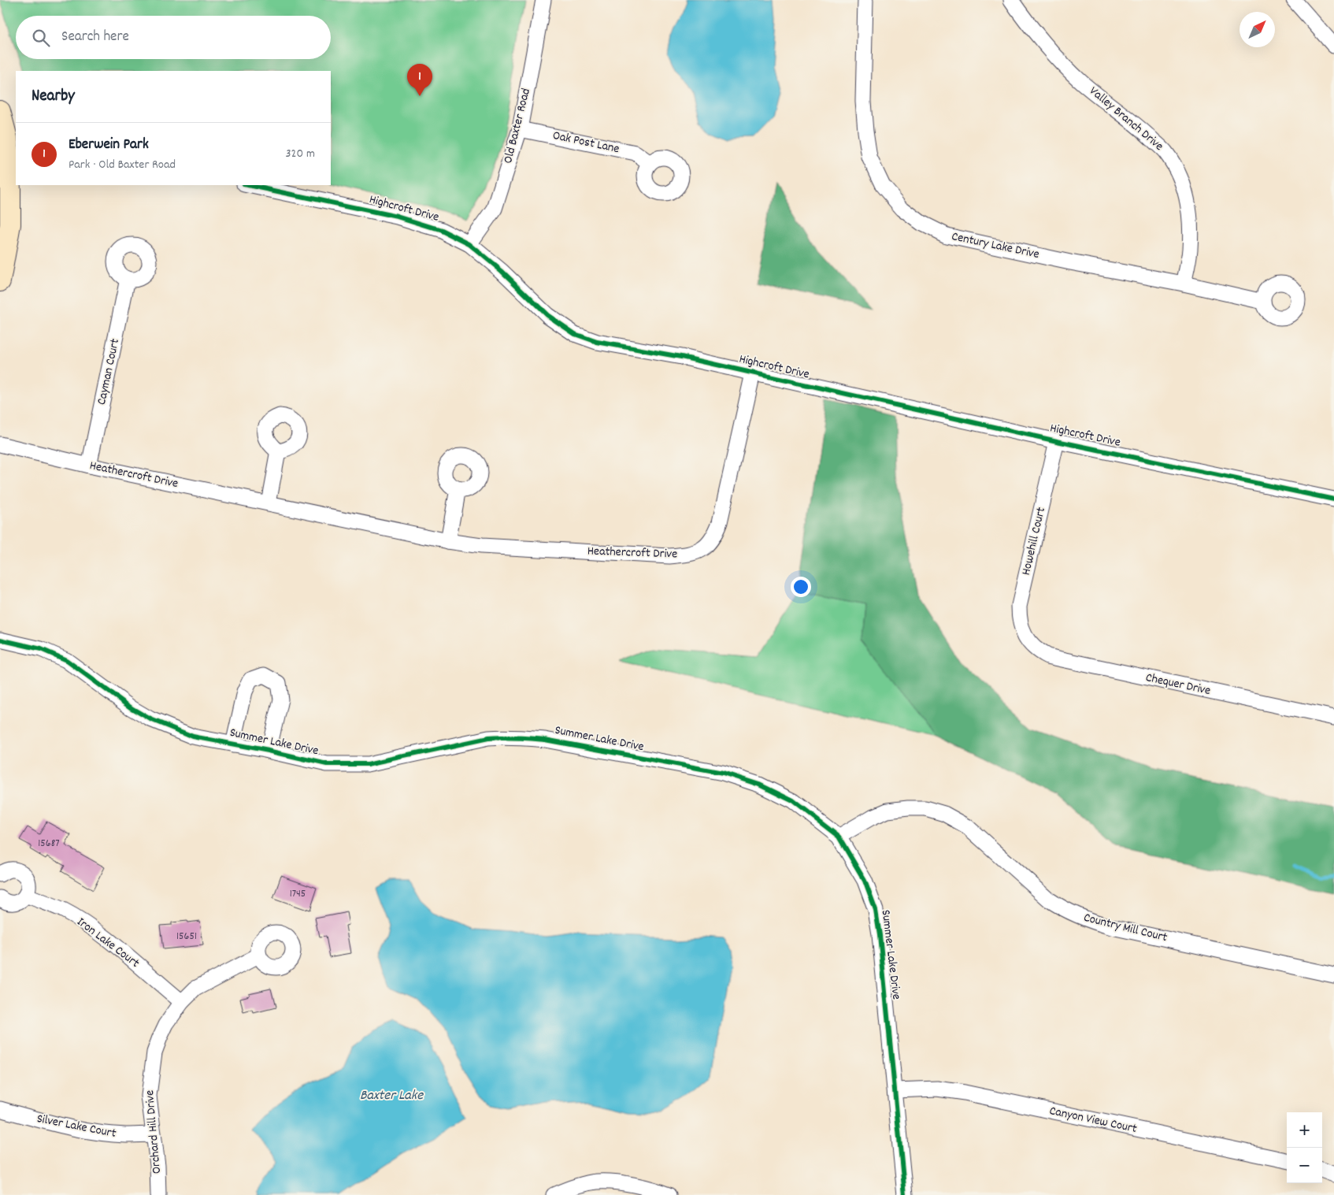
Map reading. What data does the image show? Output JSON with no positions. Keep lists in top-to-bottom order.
{
  "streets": {
    "street": [
      "Valley Branch Drive",
      "Old Baxter Road",
      "Oak Post Lane",
      "Highcroft Drive",
      "Century Lake Drive",
      "Cayman Court",
      "Heathercroft Drive",
      "Howehill Court",
      "Chequer Drive",
      "Summer Lake Drive",
      "Country Mill Court",
      "Iron Lake Court",
      "Canyon View Court",
      "Silver Lake Court",
      "Orchard Hill Drive"
    ]
  },
  "crossings": [
    ["Valley Branch Drive", "Century Lake Drive"],
    ["Old Baxter Road", "Oak Post Lane"],
    ["Old Baxter Road", "Highcroft Drive"],
    ["Highcroft Drive", "Heathercroft Drive"],
    ["Highcroft Drive", "Howehill Court"],
    ["Cayman Court", "Heathercroft Drive"],
    ["Howehill Court", "Chequer Drive"],
    ["Summer Lake Drive", "Country Mill Court"],
    ["Summer Lake Drive", "Canyon View Court"],
    ["Iron Lake Court", "Orchard Hill Drive"],
    ["Silver Lake Court", "Orchard Hill Drive"]
  ],
  "water": ["Baxter Lake"],
  "house_numbers": ["15687", "1745", "15651"],
  "north": "top right",
  "page": {
    "search": "Search here",
    "pins": "1",
    "heading": "Nearby",
    "list": [
      {
        "mark": "1",
        "name": "Eberwein Park",
        "note": "Park · Old Baxter Road",
        "value": "320 m"
      }
    ],
    "map_buttons": ["+", "−"]
  }
}
